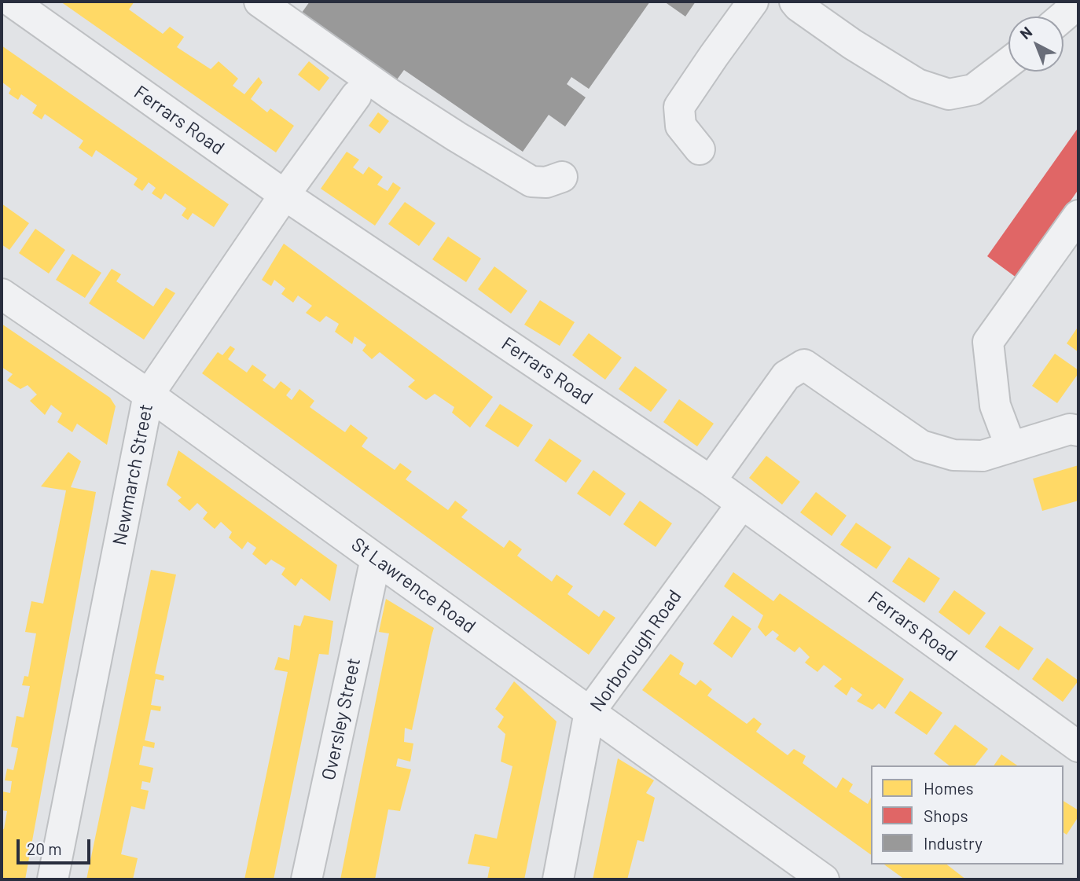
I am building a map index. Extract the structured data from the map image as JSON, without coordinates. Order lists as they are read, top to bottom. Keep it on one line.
{"streets":{"street":["Ferrars Road","Newmarch Street","St Lawrence Road","Norborough Road","Oversley Street"]},"crossings":[["Ferrars Road","Newmarch Street"],["Ferrars Road","Norborough Road"],["Newmarch Street","St Lawrence Road"],["St Lawrence Road","Norborough Road"],["St Lawrence Road","Oversley Street"]],"legend":["Homes","Shops","Industry"],"scale_bar":"20 m","north":"top left"}
